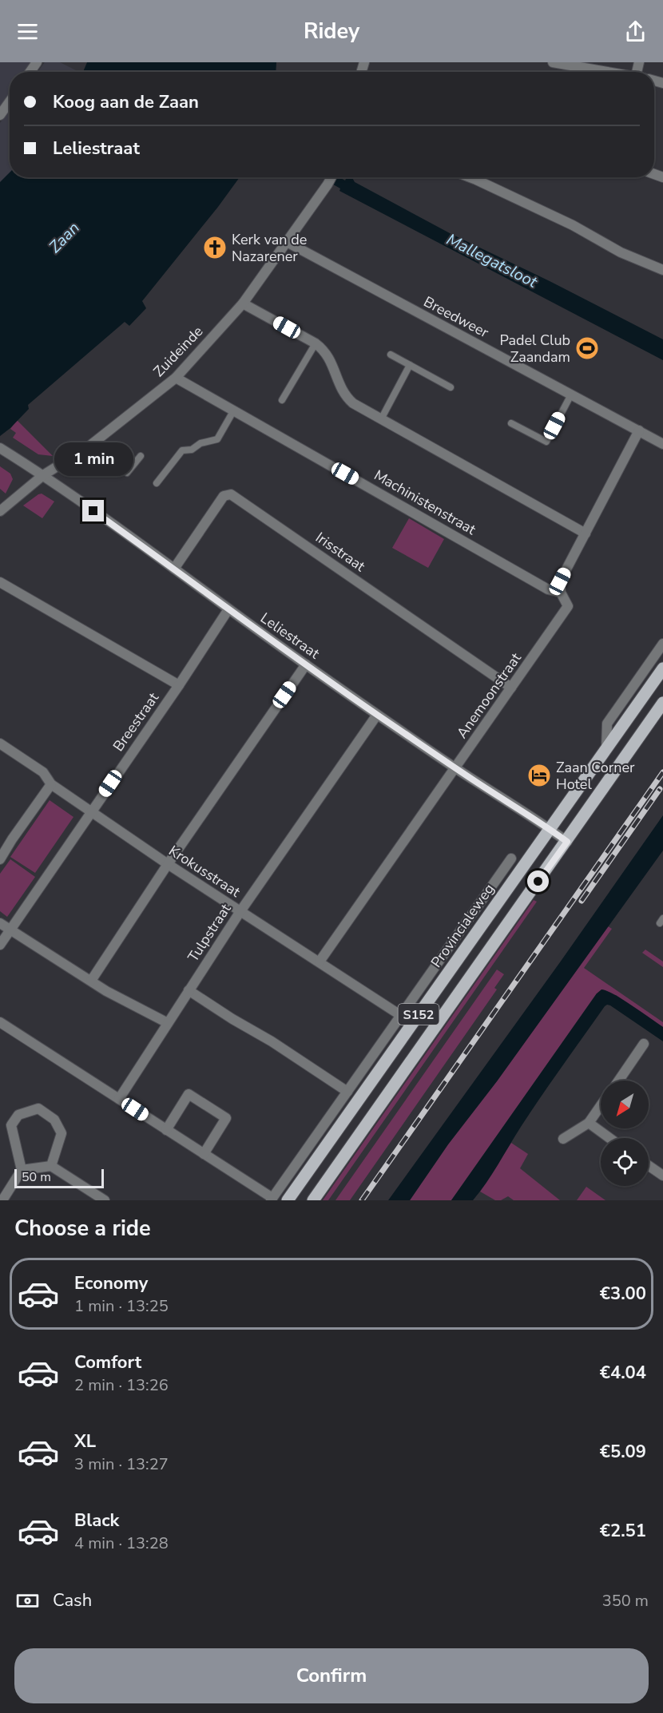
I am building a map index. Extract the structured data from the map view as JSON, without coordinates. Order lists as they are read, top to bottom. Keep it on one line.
{"streets":{"main road":["Provincialeweg","S152"],"street":["Breedweer","Zuideinde","Machinistenstraat","Irisstraat","Leliestraat","Anemoonstraat","Breestraat","Krokusstraat","Tulpstraat"]},"crossings":[["Breedweer","Zuideinde"],["Breedweer","Anemoonstraat"],["Zuideinde","Machinistenstraat"],["Zuideinde","Leliestraat"],["Machinistenstraat","Anemoonstraat"],["Irisstraat","Leliestraat"],["Irisstraat","Anemoonstraat"],["Leliestraat","Anemoonstraat"],["Leliestraat","Breestraat"],["Leliestraat","Provincialeweg"],["Leliestraat","Tulpstraat"],["Leliestraat","S152"],["Anemoonstraat","Krokusstraat"],["Breestraat","Krokusstraat"],["Krokusstraat","Tulpstraat"]],"water":["Zaan","Mallegatsloot"],"places":{"church":["Kerk van de Nazarener"],"sports":["Padel Club Zaandam"],"hotel":["Zaan Corner Hotel"]},"scale_bar":"50 m","north":"bottom left","page":{"header":"Ridey","banner":["Koog aan de Zaan","Leliestraat"],"bubble":"1 min","scale":"50 m","heading":"Choose a ride","list":[{"name":"Economy","note":"1 min · 13:25","value":"€3.00"},{"name":"Comfort","note":"2 min · 13:26","value":"€4.04"},{"name":"XL","note":"3 min · 13:27","value":"€5.09"},{"name":"Black","note":"4 min · 13:28","value":"€2.51"}],"pay":["Cash","350 m"],"buttons":"Confirm"}}
